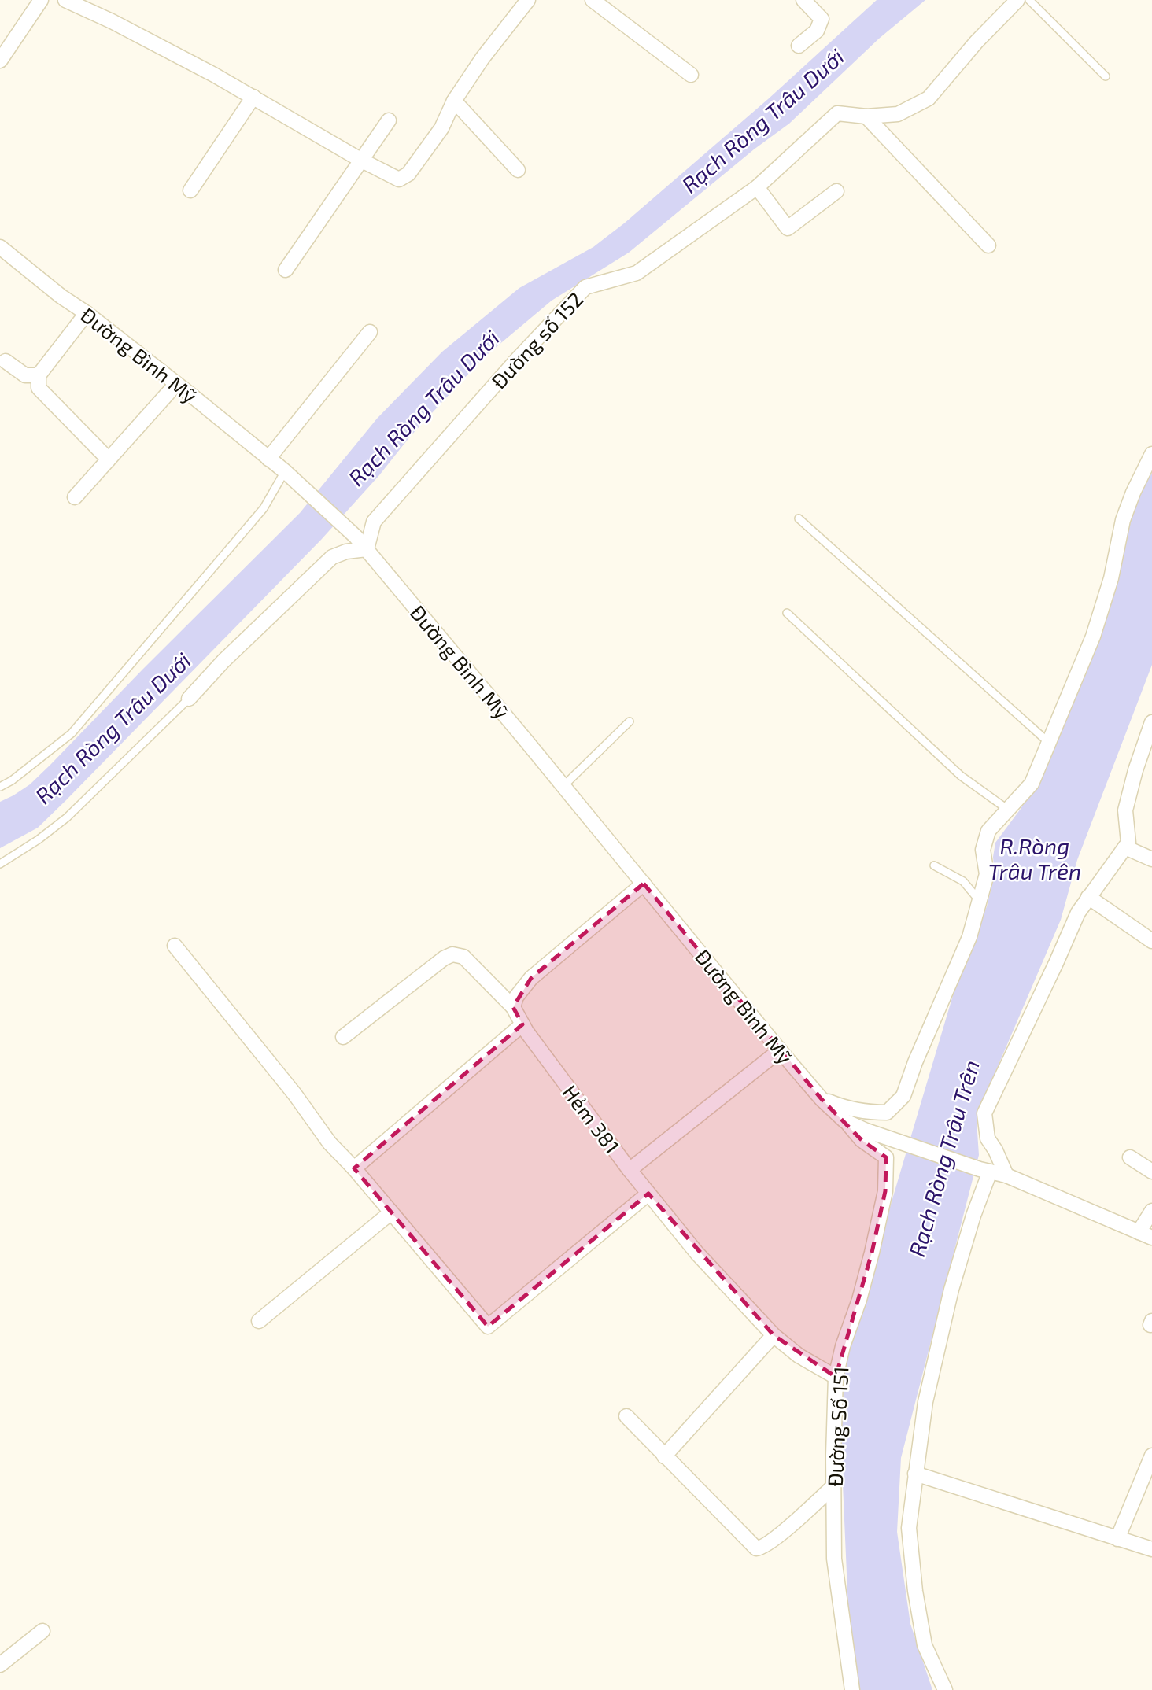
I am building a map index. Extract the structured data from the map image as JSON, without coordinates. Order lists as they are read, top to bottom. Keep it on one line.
{"streets":{"street":["Đường số 152","Đường Bình Mỹ","Hẻm 381","Đường Số 151"]},"crossings":[["Đường số 152","Đường Bình Mỹ"],["Đường Bình Mỹ","Đường Số 151"],["Hẻm 381","Đường Số 151"]],"water":["Rạch Ròng Trâu Dưới","R.Ròng Trâu Trên","Rạch Ròng Trâu Trên"]}
